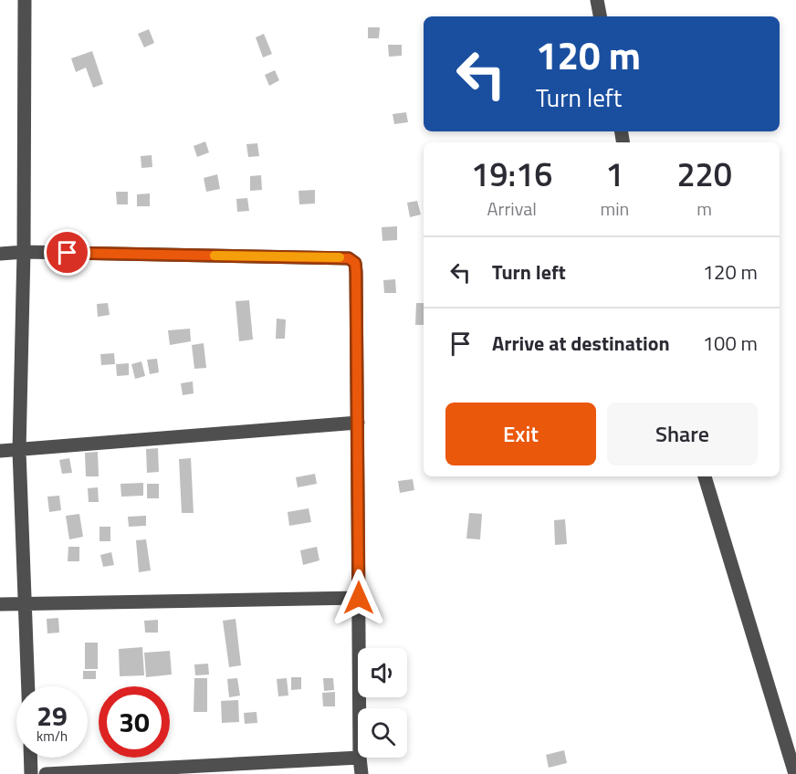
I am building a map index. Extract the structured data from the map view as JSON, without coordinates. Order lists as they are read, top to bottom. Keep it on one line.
{"page":{"turn":["120 m","Turn left"],"eta":["19:16","Arrival","1","min","220","m"],"list":[{"name":"Turn left","value":"120 m"},{"name":"Arrive at destination","value":"100 m"}],"buttons":["Exit","Share"],"speed":"29 km/h","limit":"30"}}
